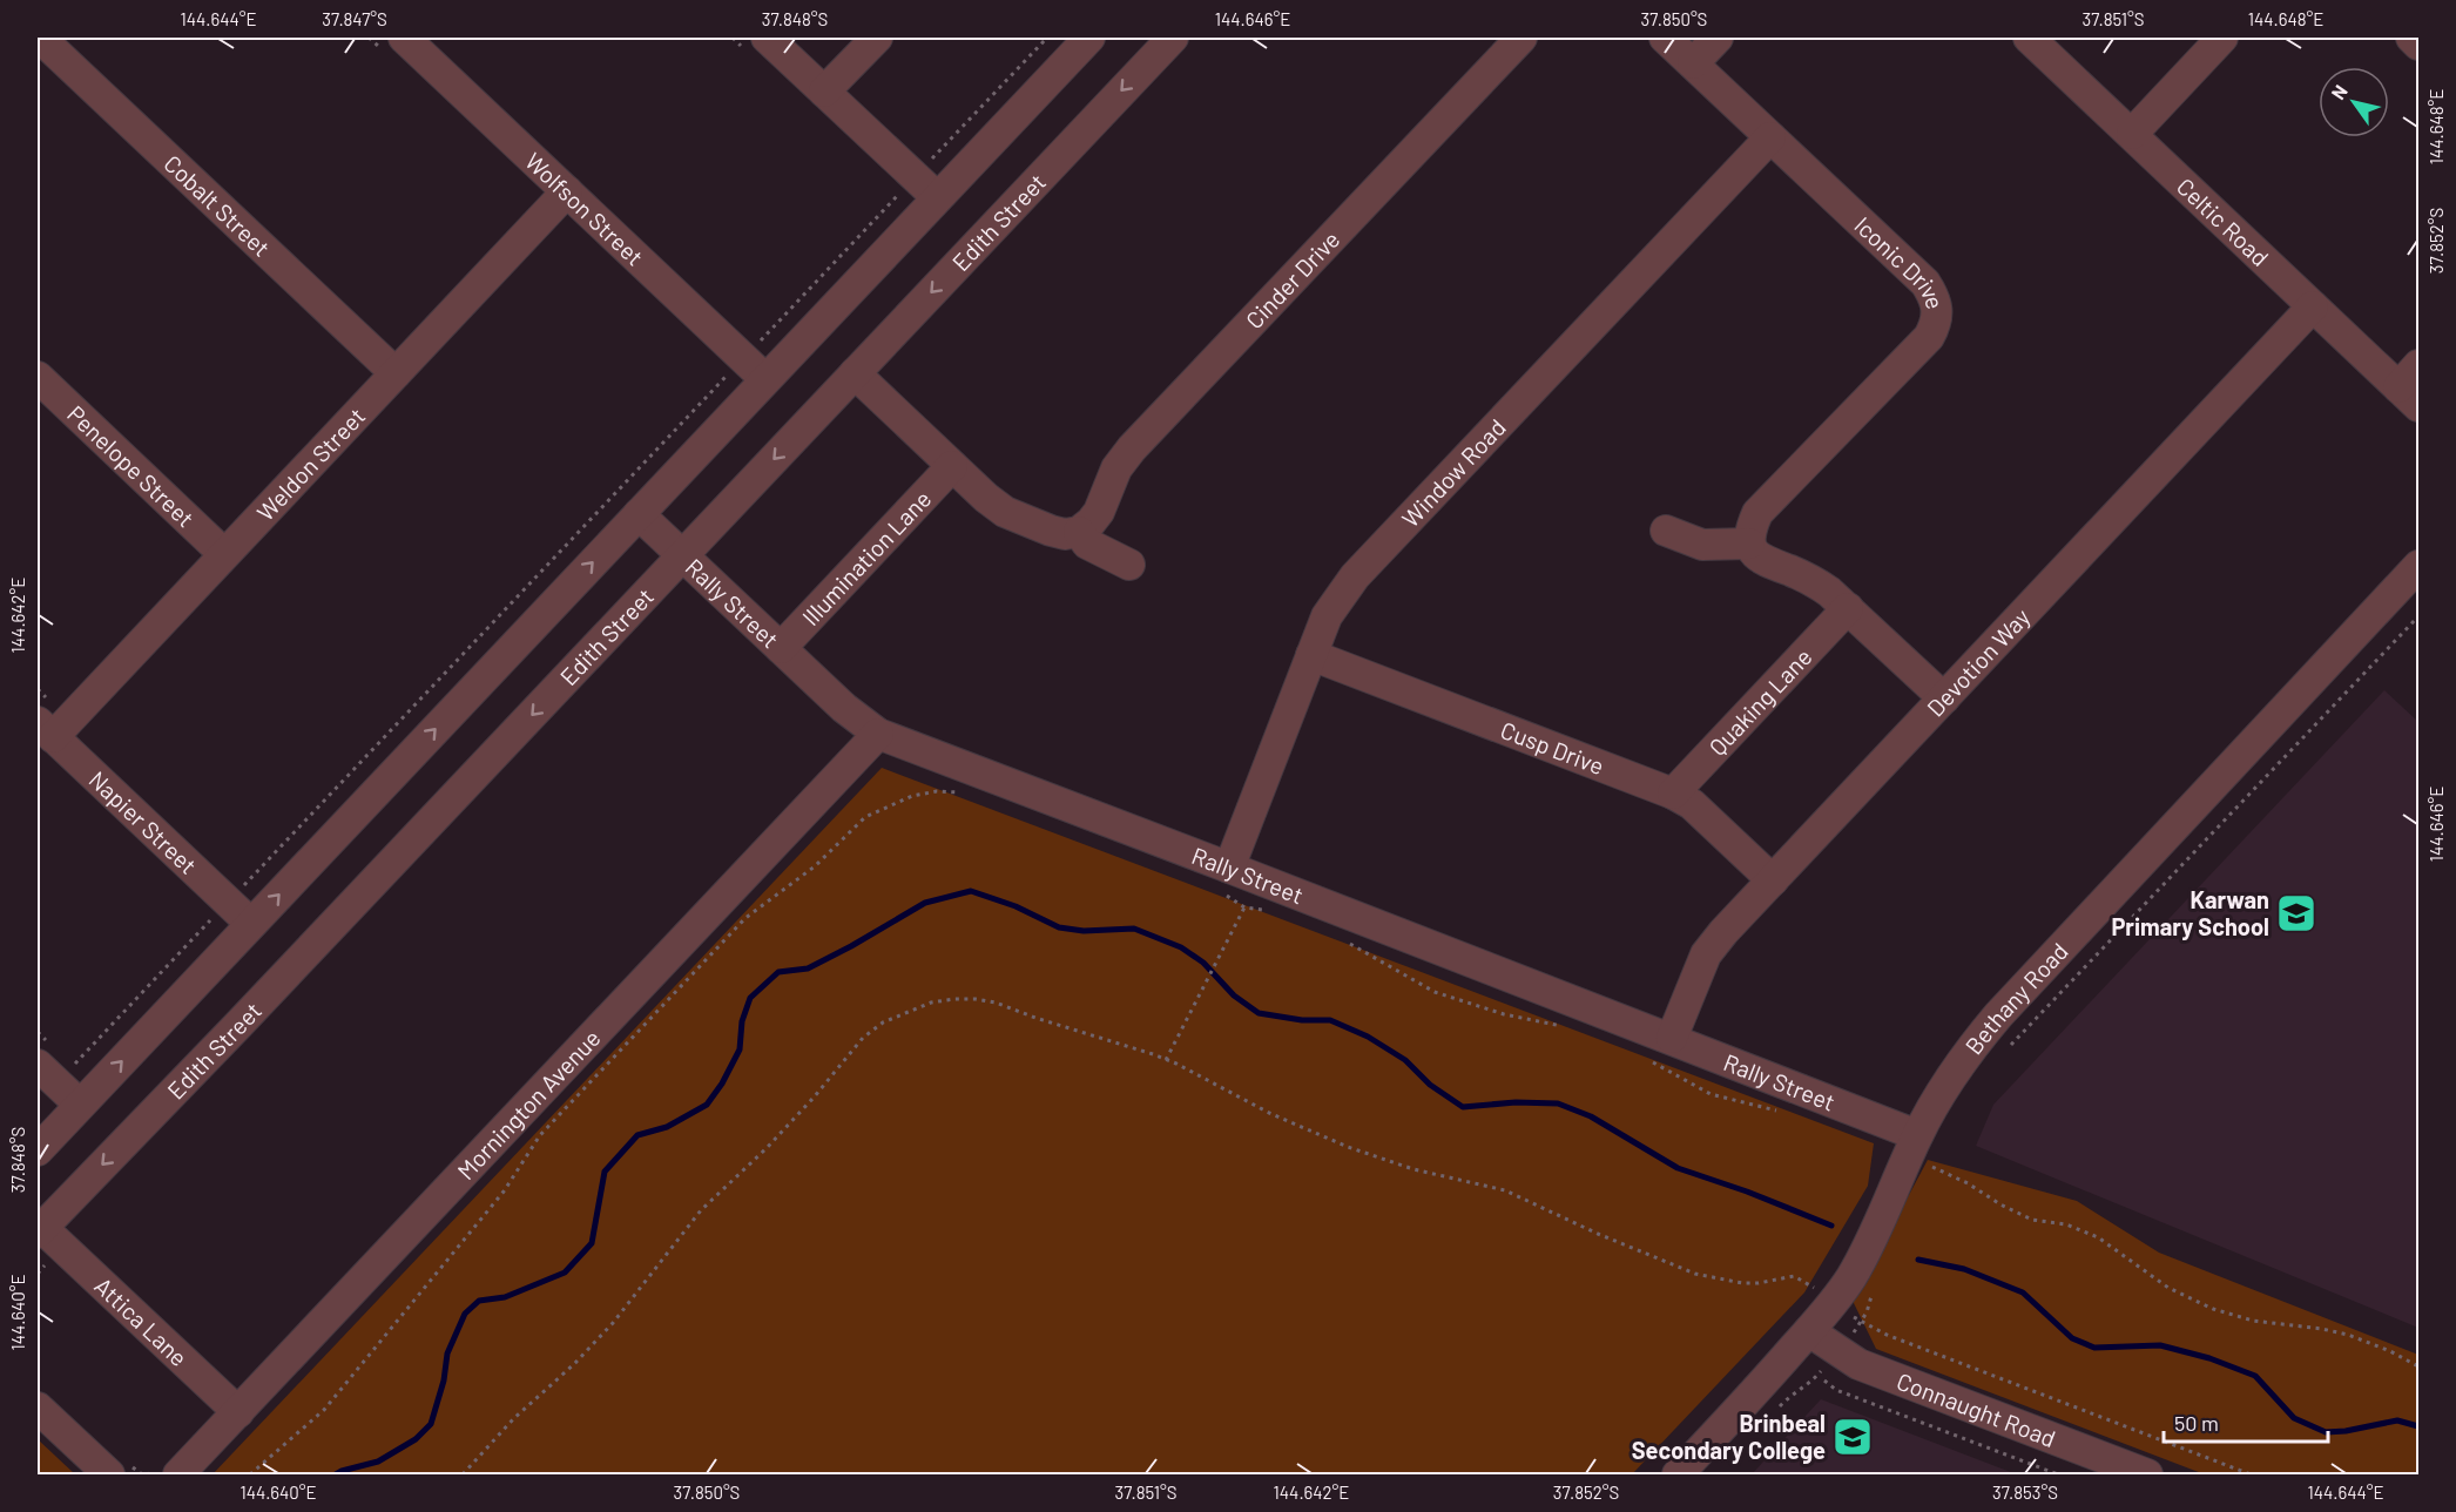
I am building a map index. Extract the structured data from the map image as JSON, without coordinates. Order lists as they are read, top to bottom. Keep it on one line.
{"streets":{"street":["Cobalt Street","Wolfson Street","Edith Street","Celtic Road","Iconic Drive","Cinder Drive","Weldon Street","Penelope Street","Window Road","Illumination Lane","Rally Street","Devotion Way","Quaking Lane","Cusp Drive","Napier Street","Bethany Road","Mornington Avenue","Attica Lane","Connaught Road"]},"crossings":[["Cobalt Street","Weldon Street"],["Wolfson Street","Weldon Street"],["Edith Street","Rally Street"],["Edith Street","Attica Lane"],["Celtic Road","Devotion Way"],["Iconic Drive","Window Road"],["Weldon Street","Penelope Street"],["Weldon Street","Napier Street"],["Window Road","Rally Street"],["Window Road","Cusp Drive"],["Illumination Lane","Rally Street"],["Rally Street","Devotion Way"],["Rally Street","Bethany Road"],["Rally Street","Mornington Avenue"],["Devotion Way","Cusp Drive"],["Quaking Lane","Cusp Drive"],["Bethany Road","Connaught Road"],["Mornington Avenue","Attica Lane"]],"places":{"school or university":["Karwan Primary School","Brinbeal Secondary College"]},"scale_bar":"50 m","north":"top left","coordinates":["144.644°E","37.847°S","37.848°S","144.646°E","37.850°S","37.851°S","144.648°E","37.852°S","144.642°E","144.640°E","37.853°S"]}
